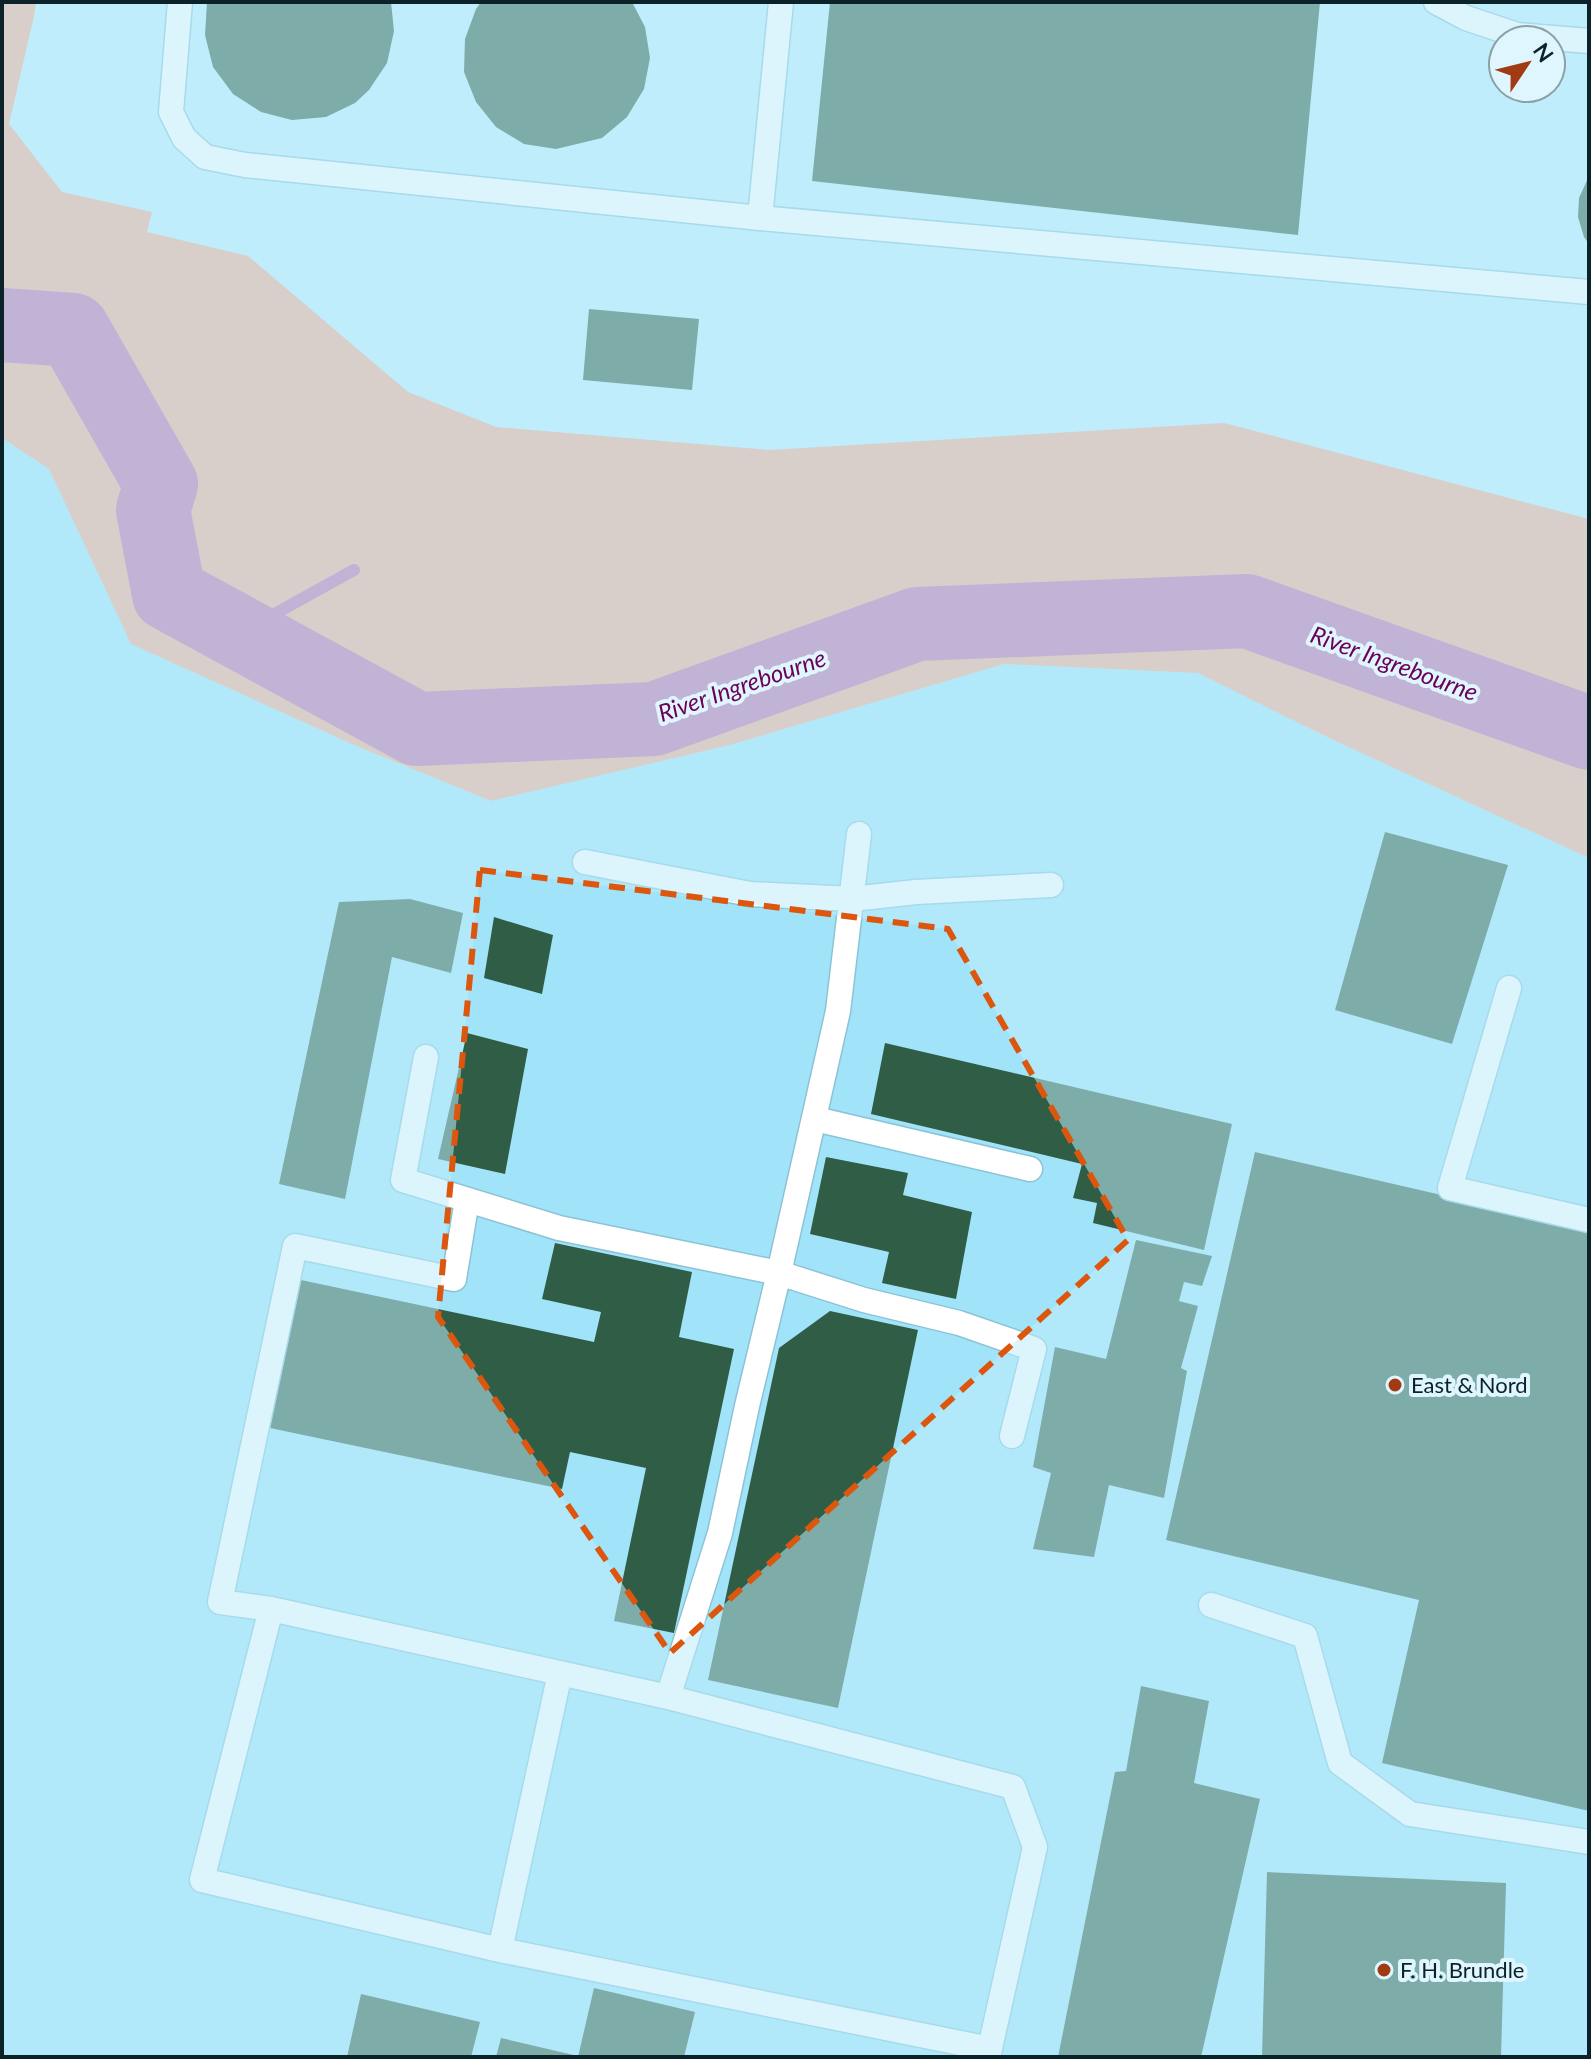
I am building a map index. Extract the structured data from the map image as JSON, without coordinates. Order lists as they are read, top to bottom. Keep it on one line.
{"water":["River Ingrebourne"],"places":["East & Nord","F. H. Brundle"],"north":"top right"}
